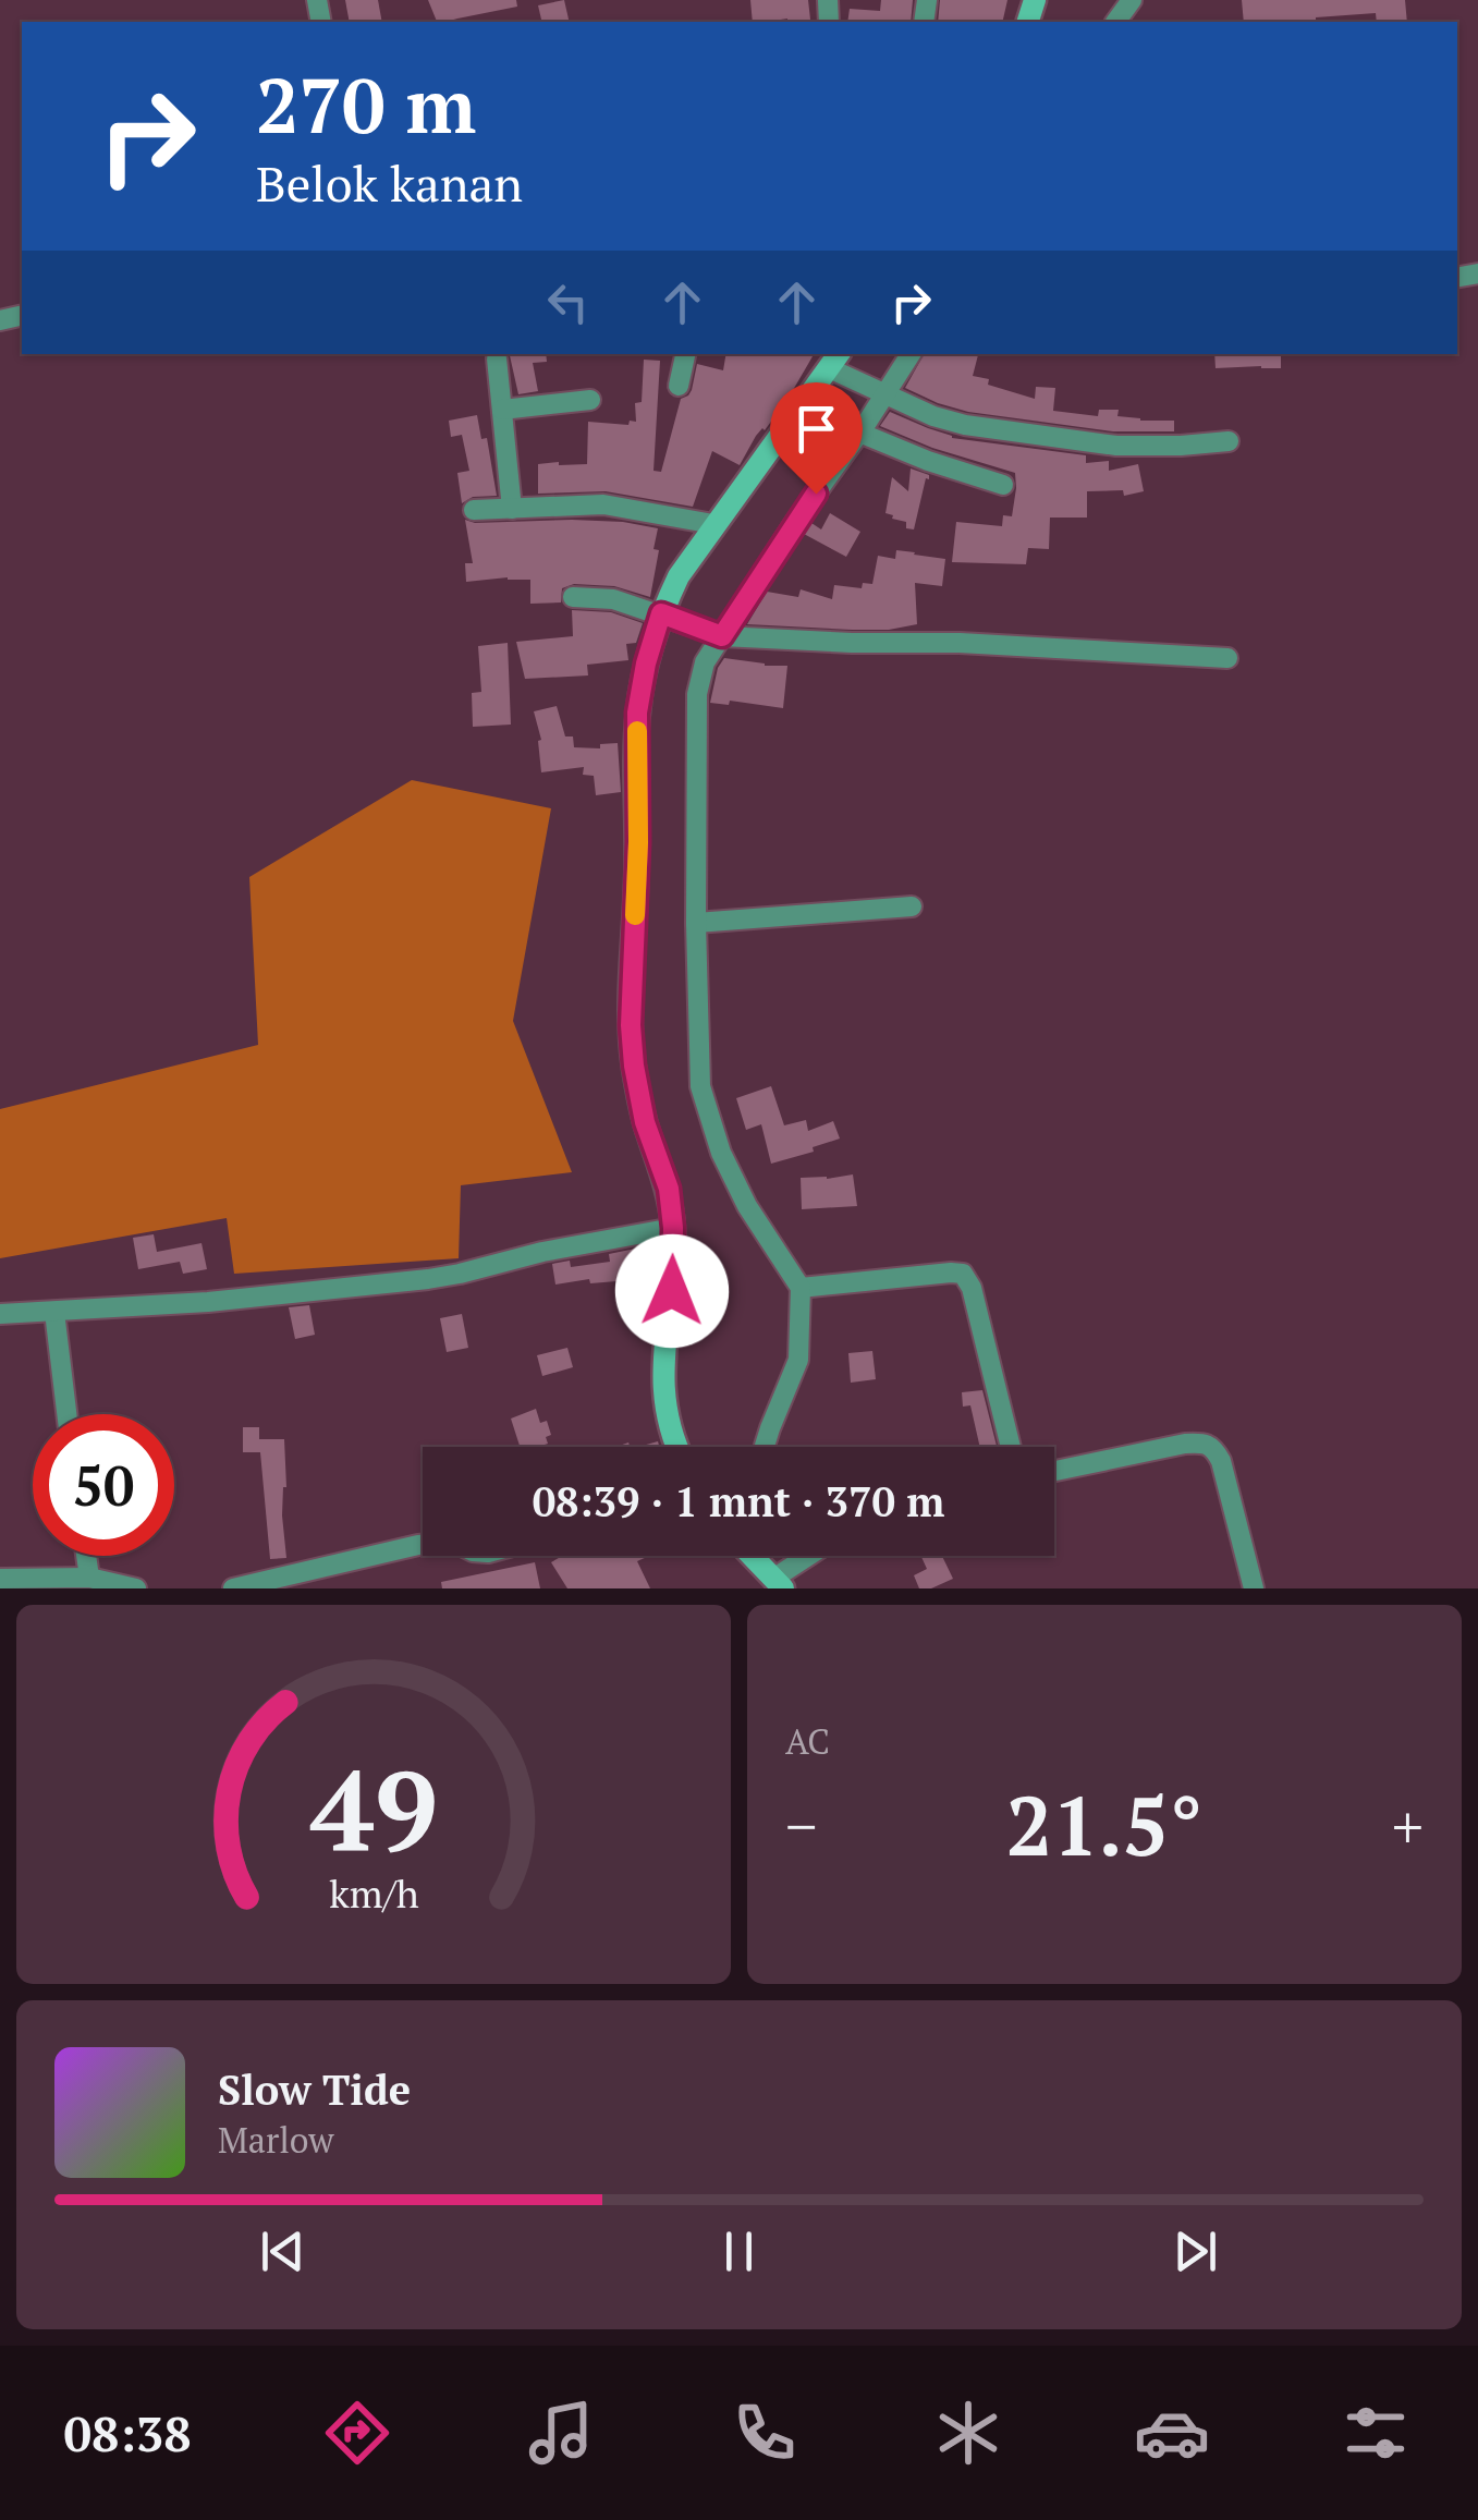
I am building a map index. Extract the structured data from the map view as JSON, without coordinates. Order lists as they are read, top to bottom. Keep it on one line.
{"page":{"turn":["270 m","Belok kanan"],"limit":"50","trip":"08:39 · 1 mnt · 370 m","tile":"AC","heat":["−","21.5°","+"],"song":["Slow Tide","Marlow"],"tabs":"08:38","gauge":["49","km/h"]}}
